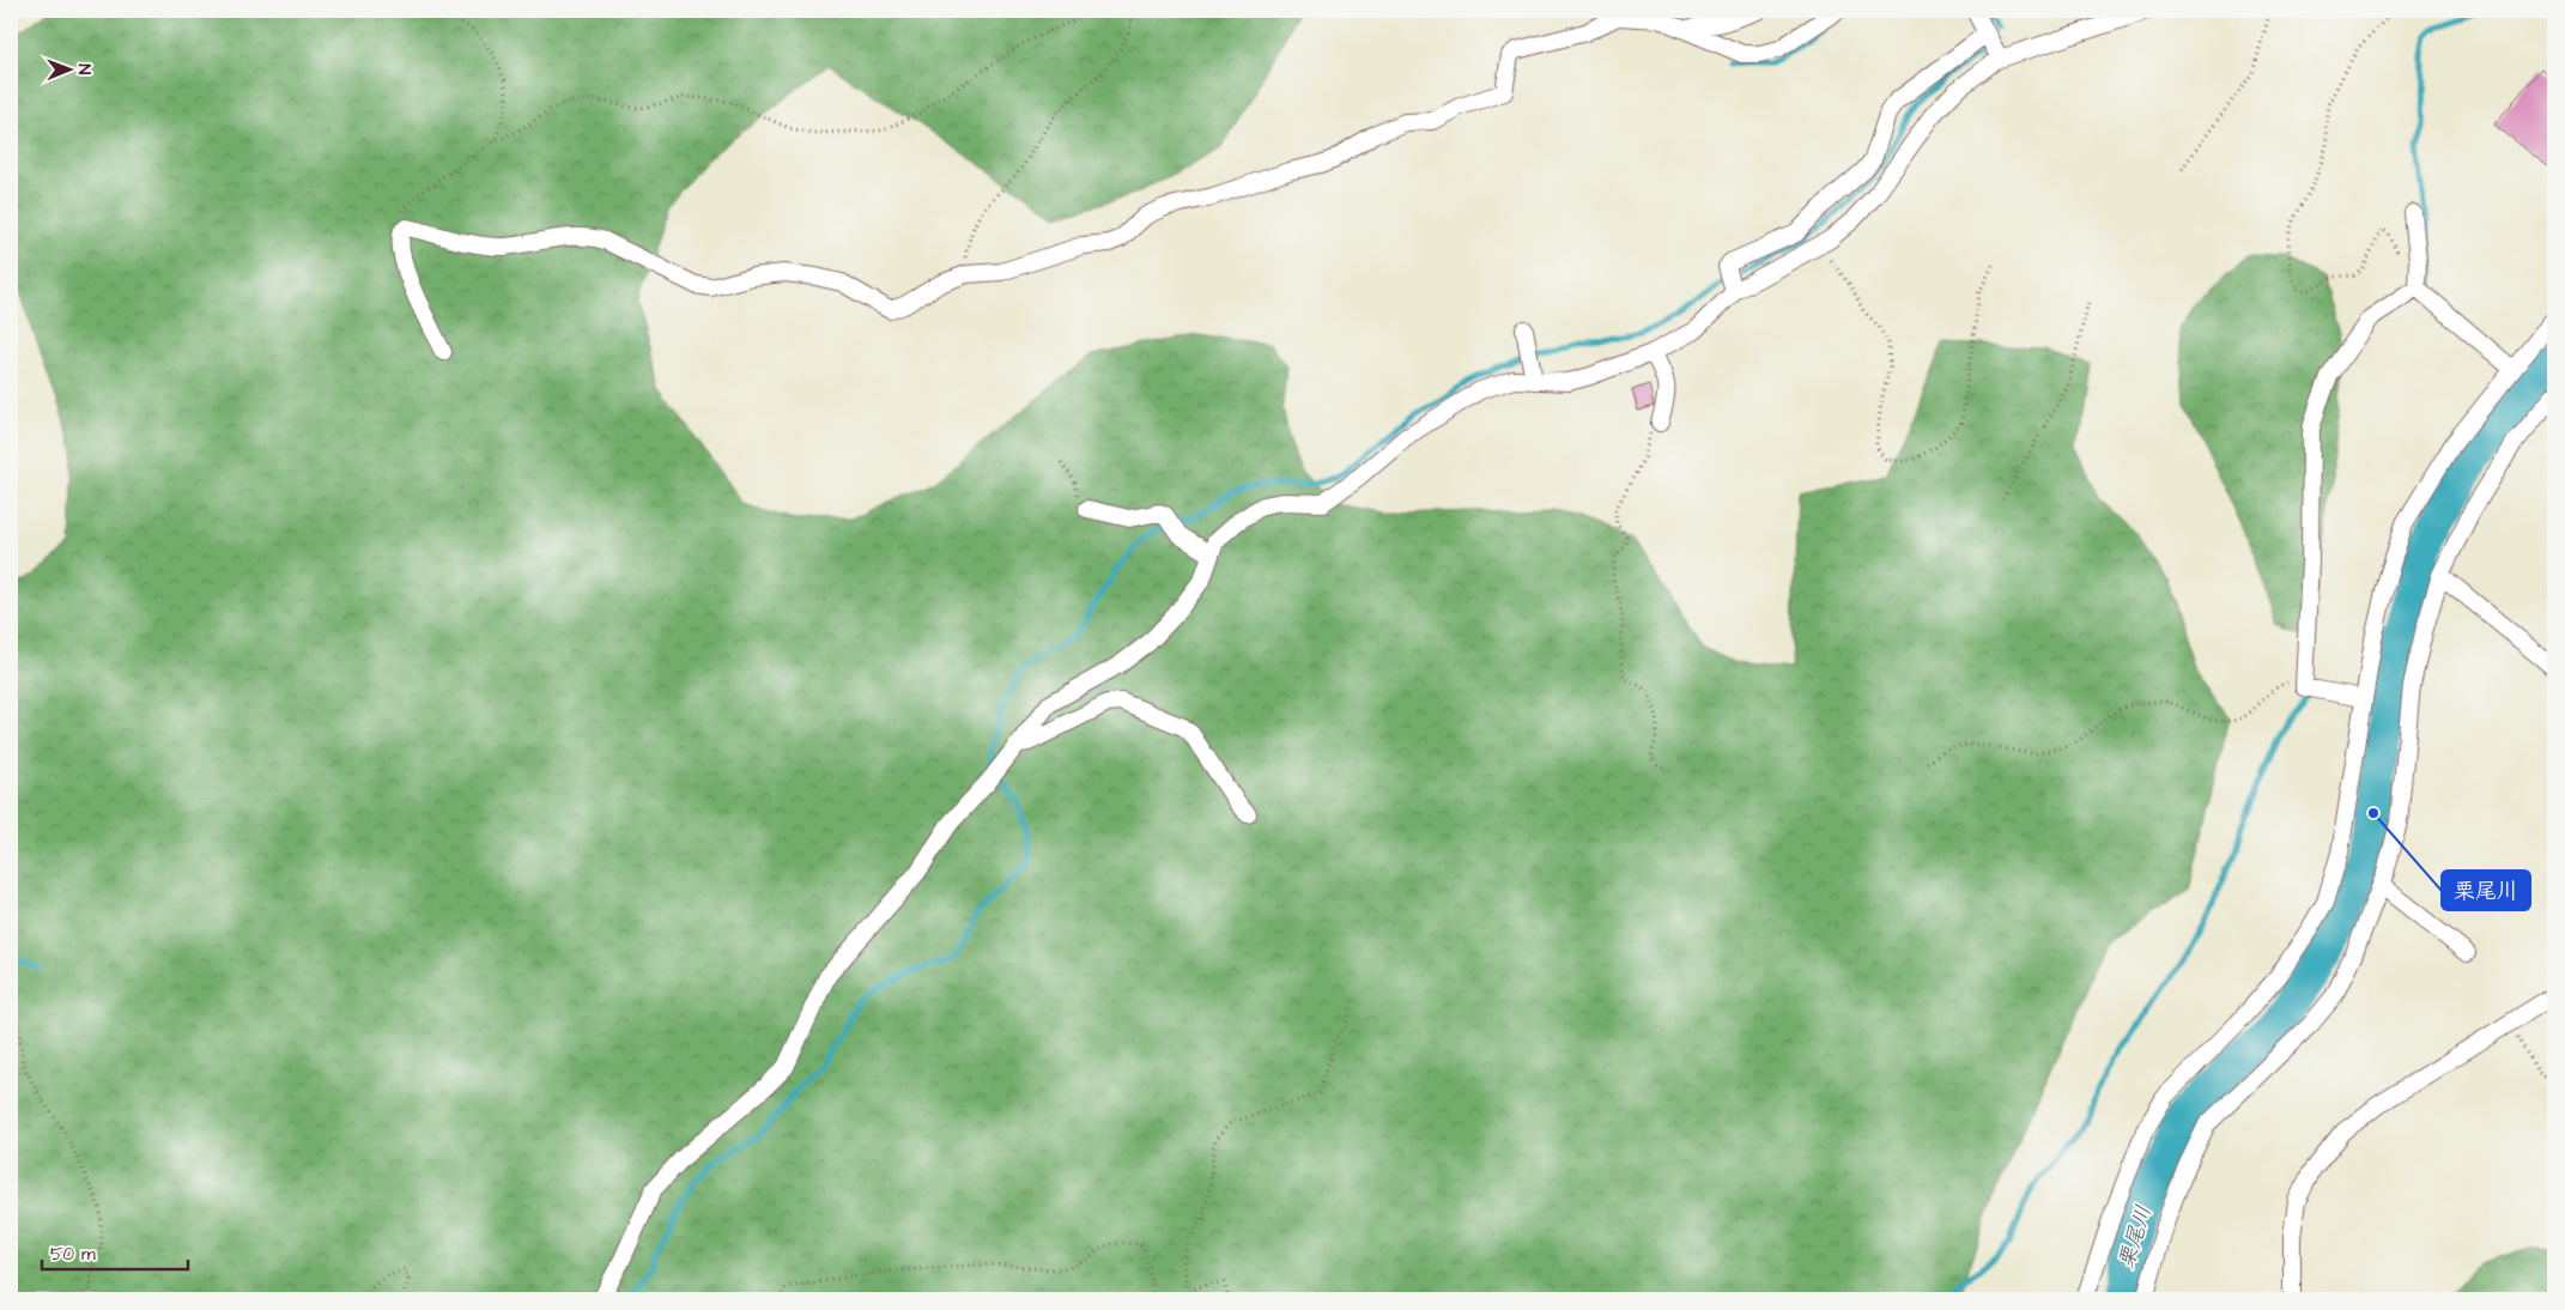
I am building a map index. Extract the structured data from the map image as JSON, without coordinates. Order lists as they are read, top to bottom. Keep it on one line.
{"water":["栗尾川"],"places":["栗尾川"],"scale_bar":"50 m","north":"right"}
